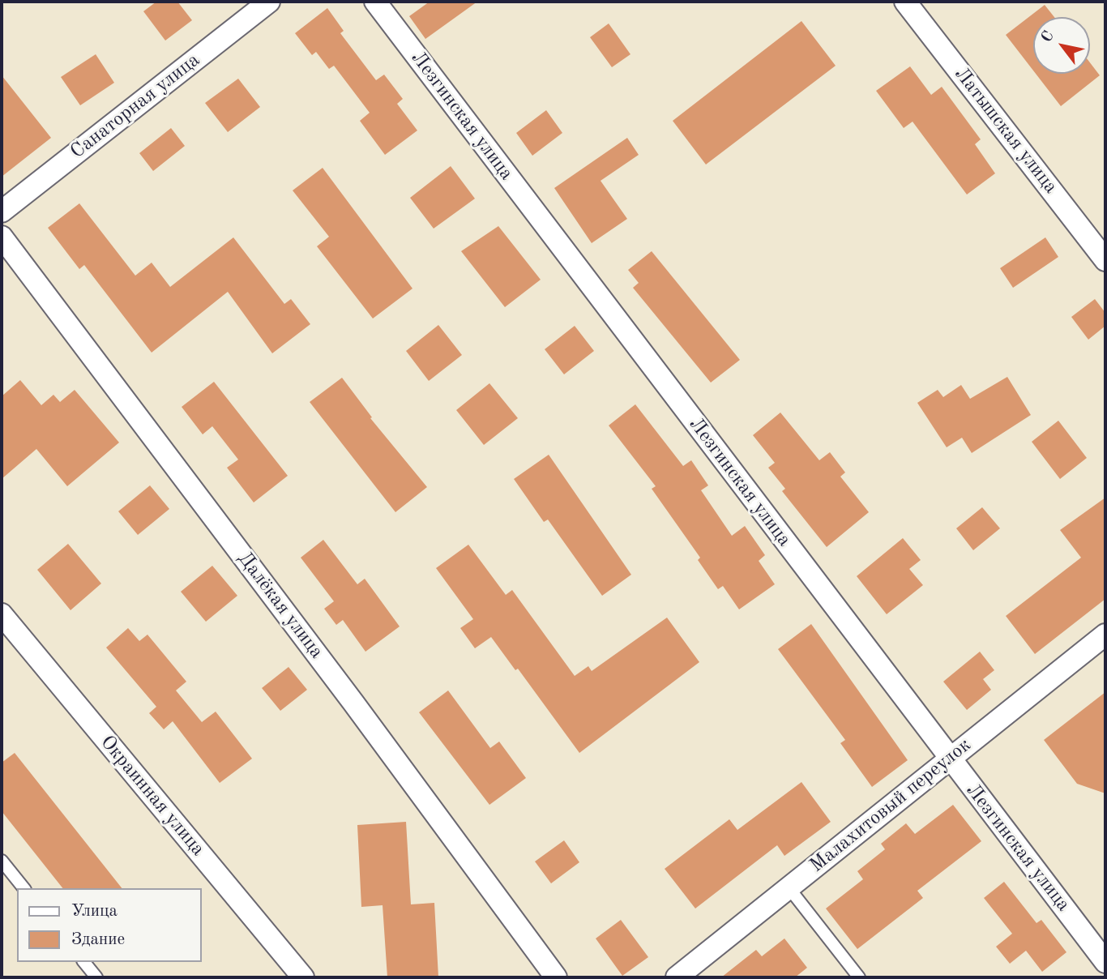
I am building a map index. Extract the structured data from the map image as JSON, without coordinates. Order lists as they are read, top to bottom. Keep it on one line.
{"streets":{"street":["Санаторная улица","Лезгинская улица","Латышская улица","Далёкая улица","Окраинная улица","Малахитовый переулок"]},"crossings":[["Лезгинская улица","Малахитовый переулок"]],"legend":["Улица","Здание"],"north":"top left"}
